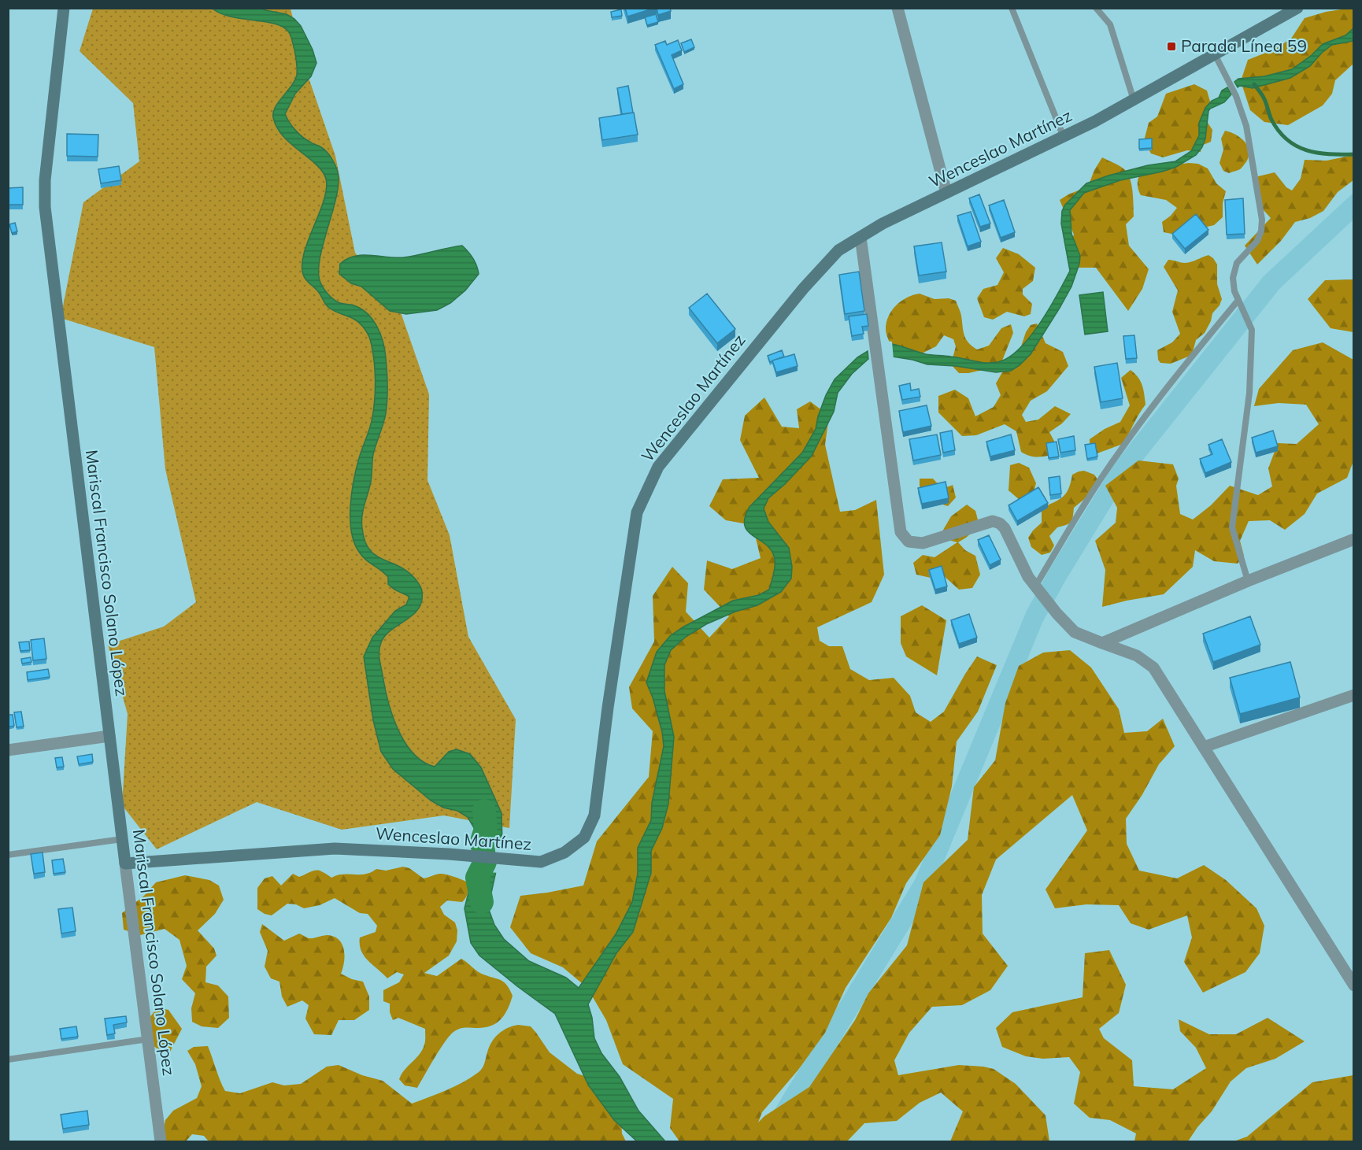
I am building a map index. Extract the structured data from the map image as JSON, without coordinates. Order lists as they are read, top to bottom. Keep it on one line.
{"streets":{"main road":["Wenceslao Martínez","Mariscal Francisco Solano López"]},"crossings":[["Wenceslao Martínez","Mariscal Francisco Solano López"]],"places":{"transit":["Parada Línea 59"]}}
